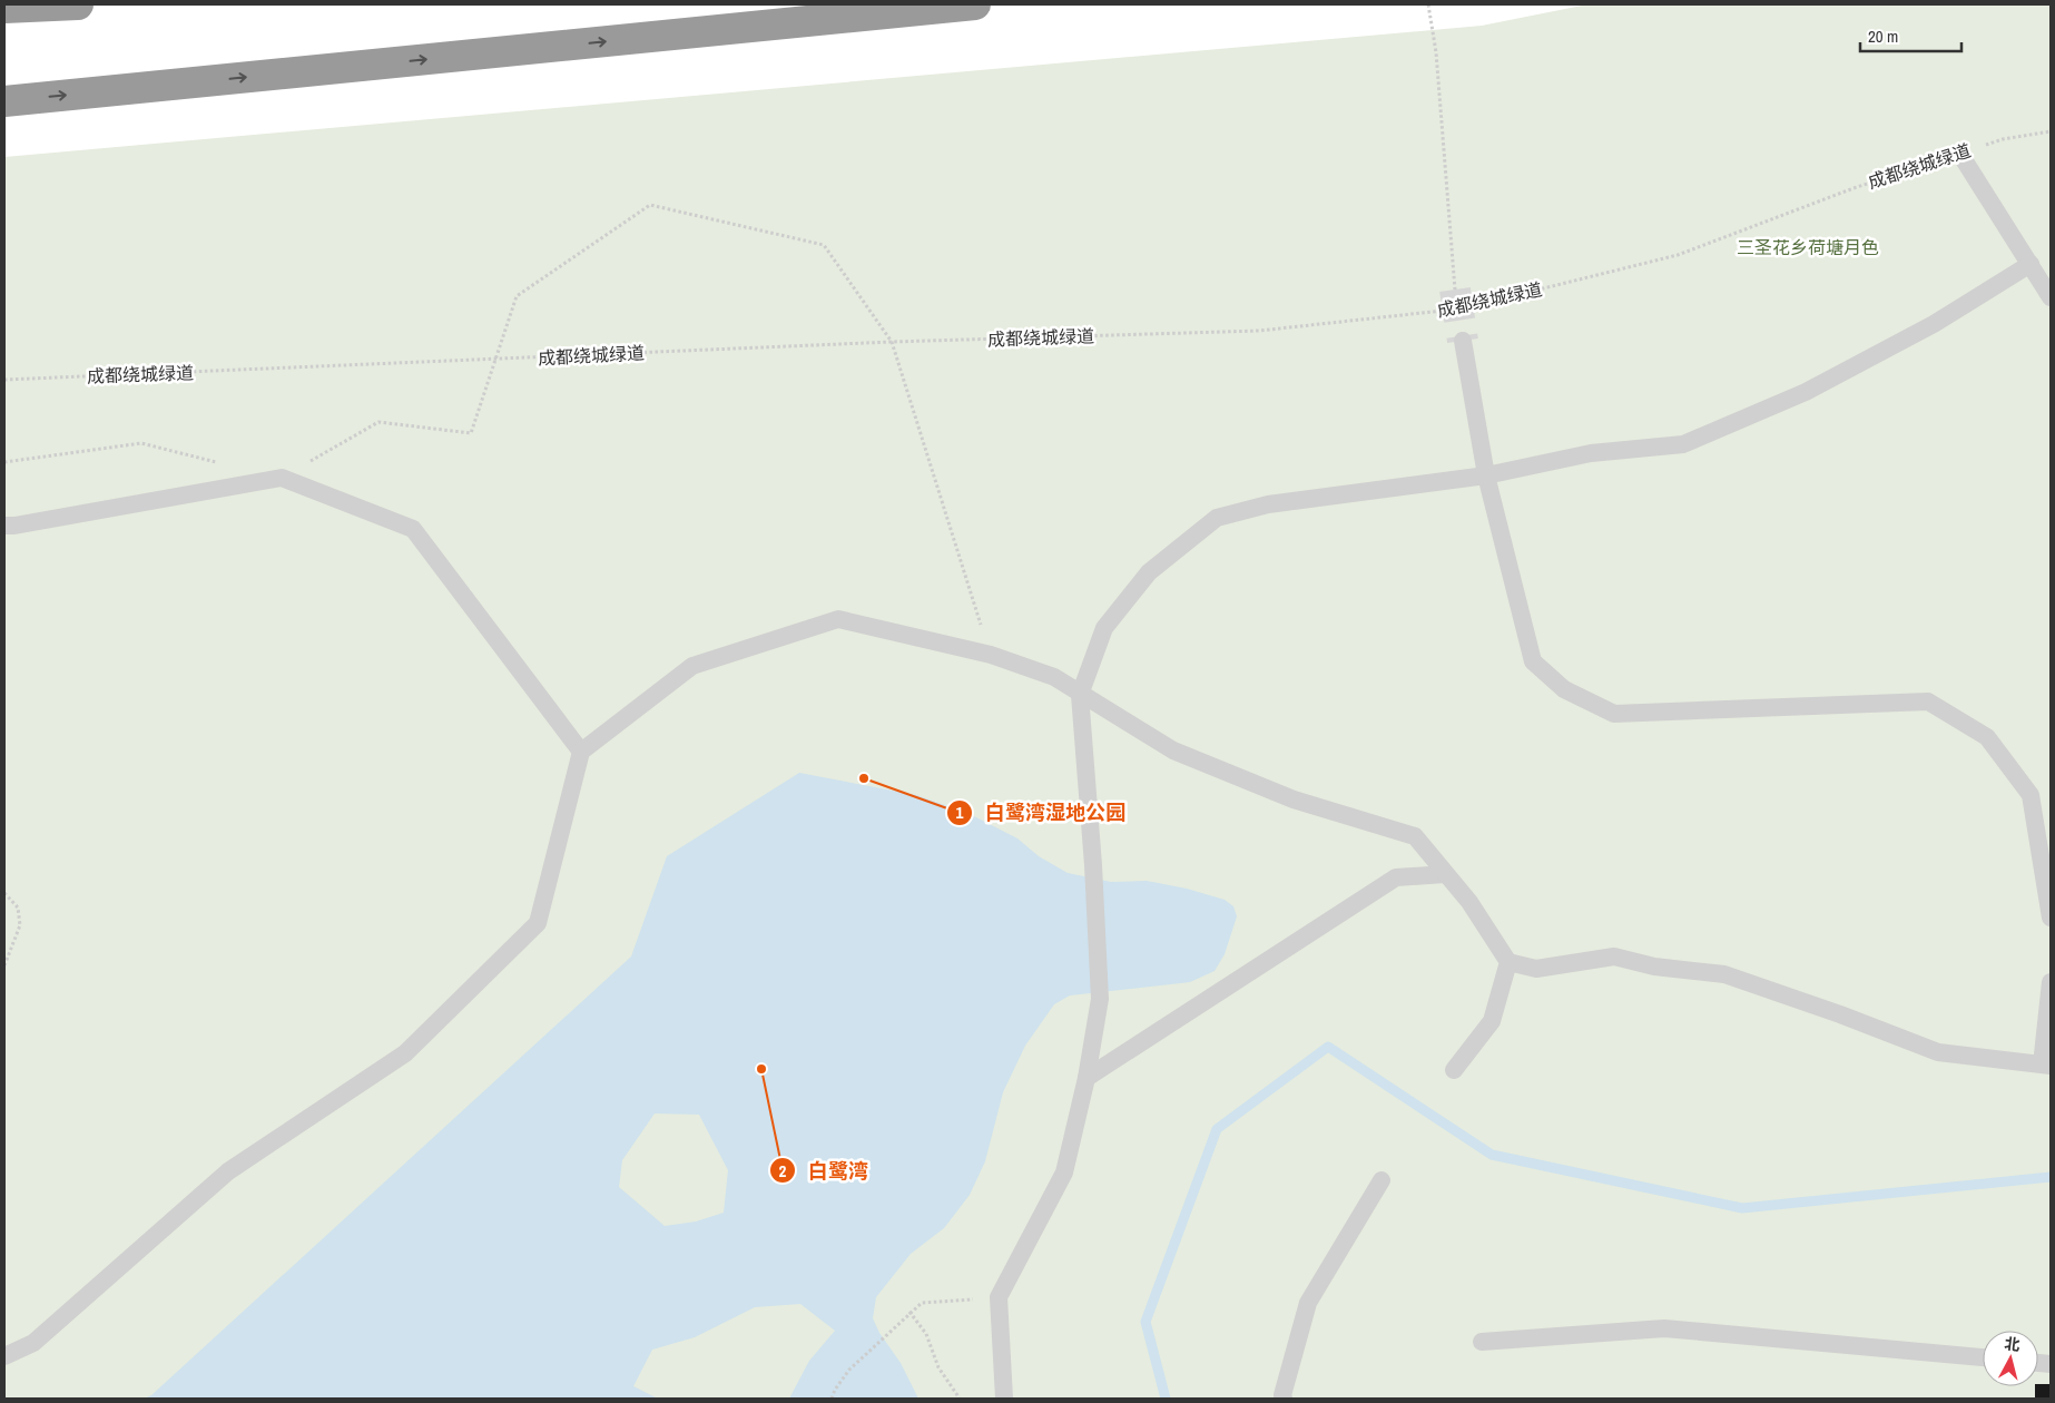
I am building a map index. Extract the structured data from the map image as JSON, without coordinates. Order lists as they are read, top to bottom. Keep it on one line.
{"streets":{"path":["成都绕城绿道"]},"parks":["三圣花乡荷塘月色"],"places":["白鹭湾湿地公园","白鹭湾"],"scale_bar":"20 m","north":"top"}
